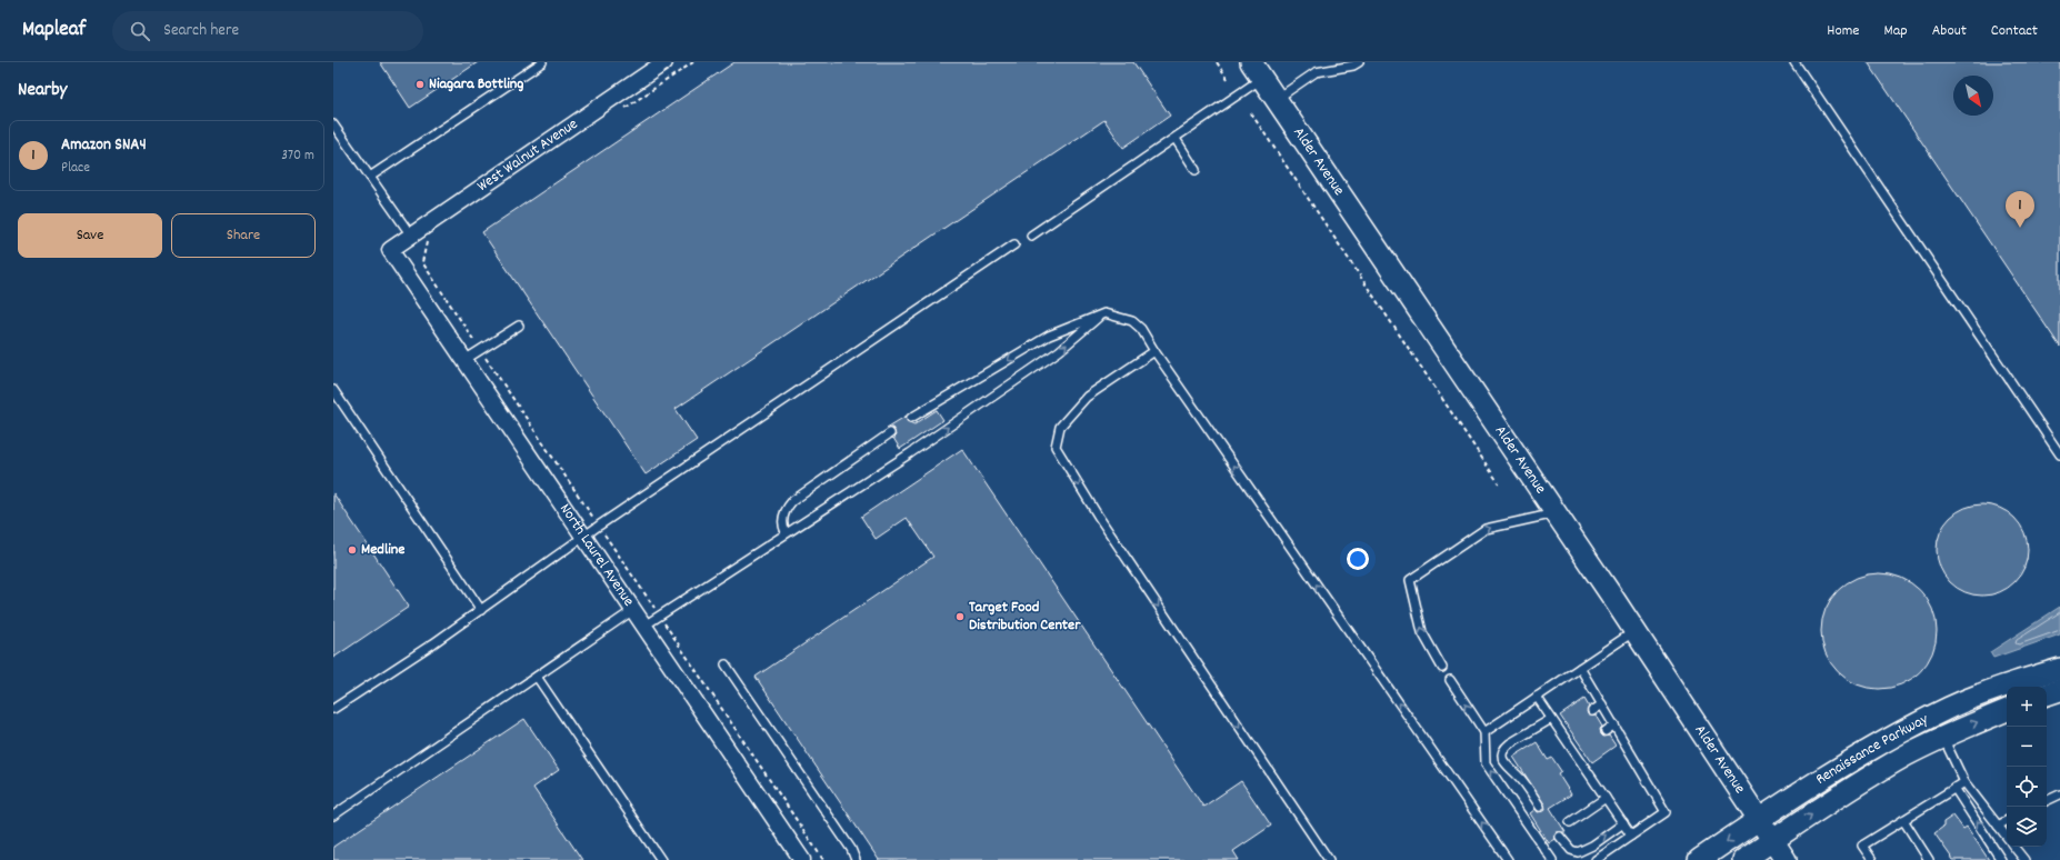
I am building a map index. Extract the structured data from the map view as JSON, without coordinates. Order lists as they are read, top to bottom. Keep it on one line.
{"streets":{"main road":["Alder Avenue","Renaissance Parkway"],"street":["West Walnut Avenue","North Laurel Avenue"]},"crossings":[["West Walnut Avenue","North Laurel Avenue"],["Alder Avenue","Renaissance Parkway"]],"places":["Niagara Bottling","Medline","Target Food Distribution Center"],"north":"bottom right","page":{"header":"Mapleaf","search":"Search here","nav":["Home","Map","About","Contact"],"heading":"Nearby","list":[{"mark":"1","name":"Amazon SNA4","note":"Place","value":"370 m"}],"pins":"1","buttons":["Save","Share"],"map_buttons":["+","−"]}}
